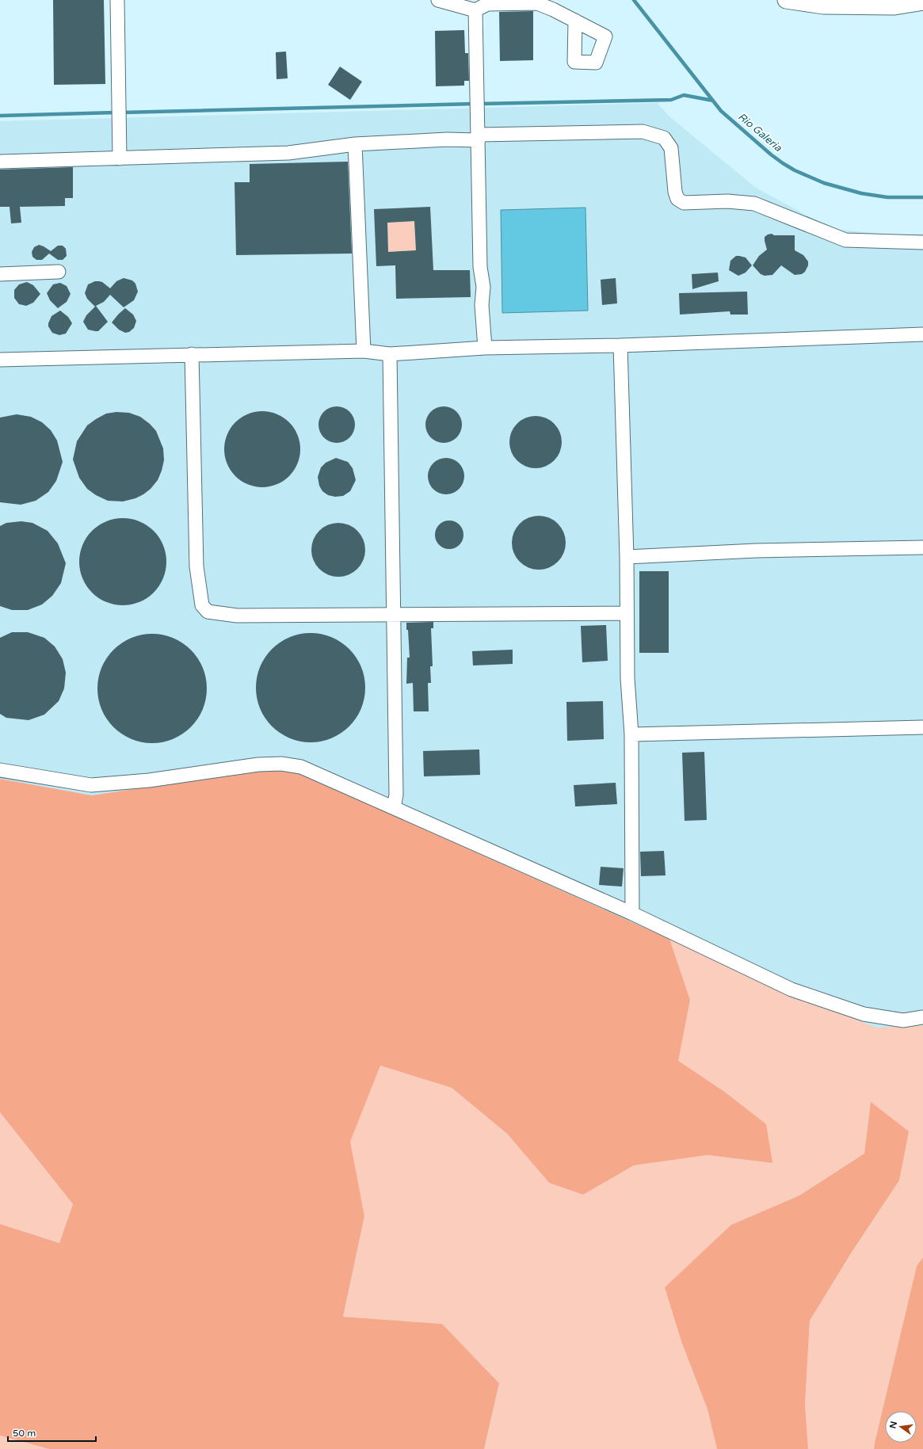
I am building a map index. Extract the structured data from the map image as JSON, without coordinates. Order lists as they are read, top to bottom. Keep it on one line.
{"water":["Rio Galeria"],"scale_bar":"50 m","north":"left"}
